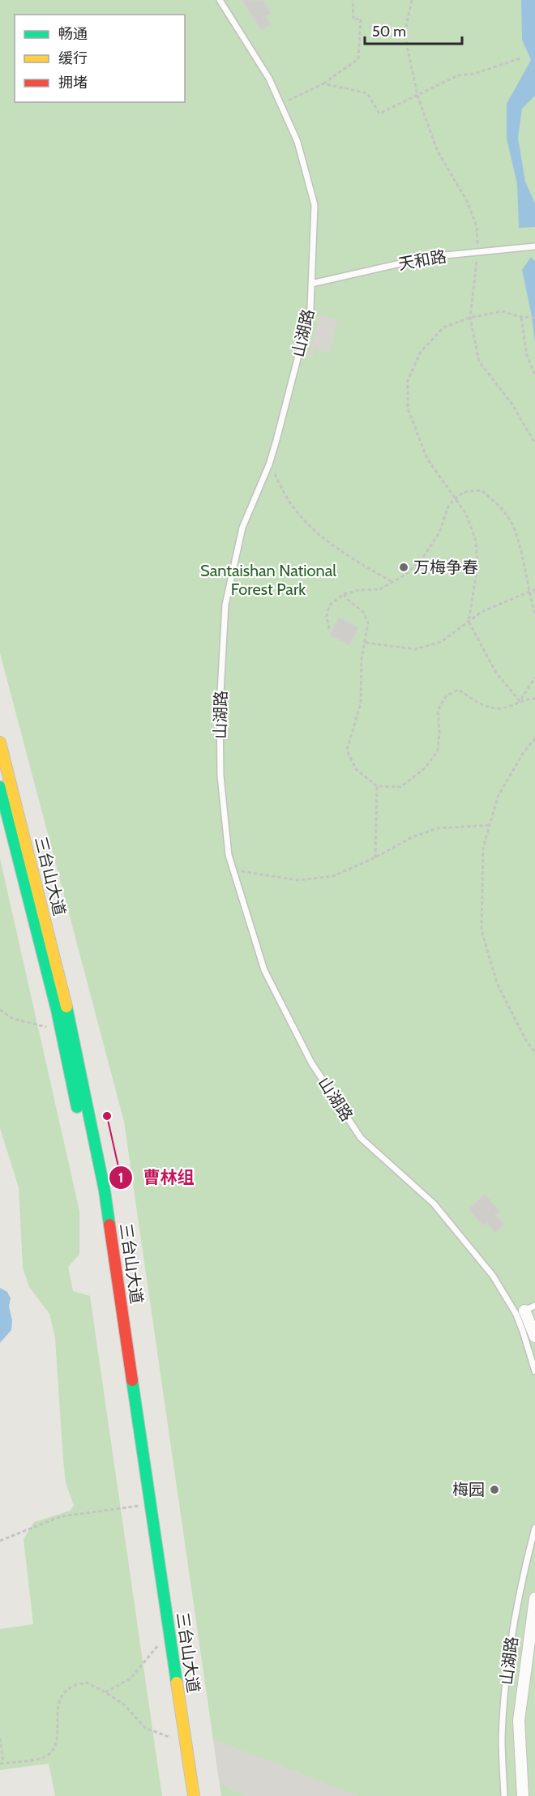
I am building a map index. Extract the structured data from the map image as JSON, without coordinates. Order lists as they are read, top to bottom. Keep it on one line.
{"streets":{"main road":["三台山大道"],"lane":["天和路","山湖路"]},"crossings":[["天和路","山湖路"]],"parks":["Santaishan National Forest Park"],"places":["万梅争春","曹林组","梅园"],"legend":["畅通","缓行","拥堵"],"scale_bar":"50 m"}
